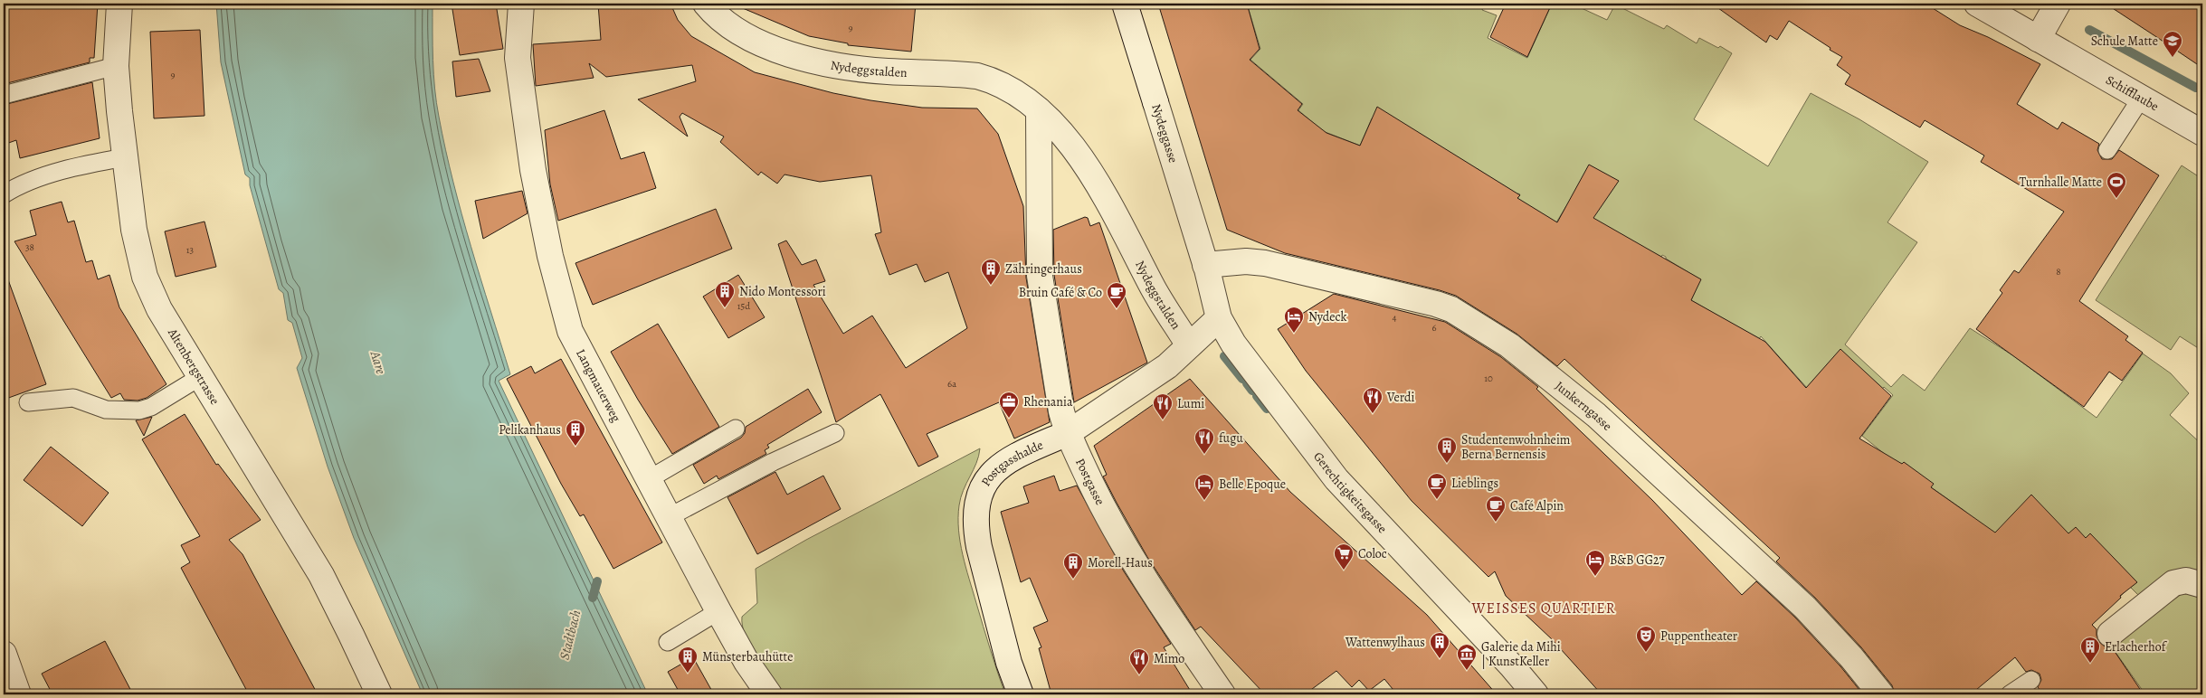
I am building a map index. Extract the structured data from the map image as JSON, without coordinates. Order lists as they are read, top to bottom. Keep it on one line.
{"streets":{"street":["Nydeggstalden","Schifflaube","Nydeggasse","Altenbergstrasse","Langmauerweg","Junkerngasse","Postgasshalde","Postgasse","Gerechtigkeitsgasse"]},"crossings":[["Nydeggstalden","Postgasshalde"],["Nydeggstalden","Postgasse"],["Nydeggasse","Junkerngasse"],["Nydeggasse","Gerechtigkeitsgasse"],["Junkerngasse","Gerechtigkeitsgasse"],["Postgasshalde","Postgasse"],["Postgasshalde","Gerechtigkeitsgasse"]],"districts":["WEISSES QUARTIER"],"water":["Aare","Stadtbach"],"places":{"school or university":["Schule Matte"],"sports":["Turnhalle Matte"],"building":["Zähringerhaus","Nido Montessori","Pelikanhaus","Studentenwohnheim Berna Bernensis","Morell-Haus","Wattenwylhaus","Erlacherhof","Münsterbauhütte"],"cafe":["Bruin Café & Co","Lieblings","Café Alpin"],"hotel":["Nydeck","Belle Epoque","B&B GG27"],"restaurant":["Verdi","Lumi","fugu","Mimo"],"office":["Rhenania"],"supermarket":["Coloc"],"theatre":["Puppentheater"],"museum":["Galerie da Mihi | KunstKeller"]},"house_numbers":["9","9","38","13","8","15d","4","6","10","6a"]}
